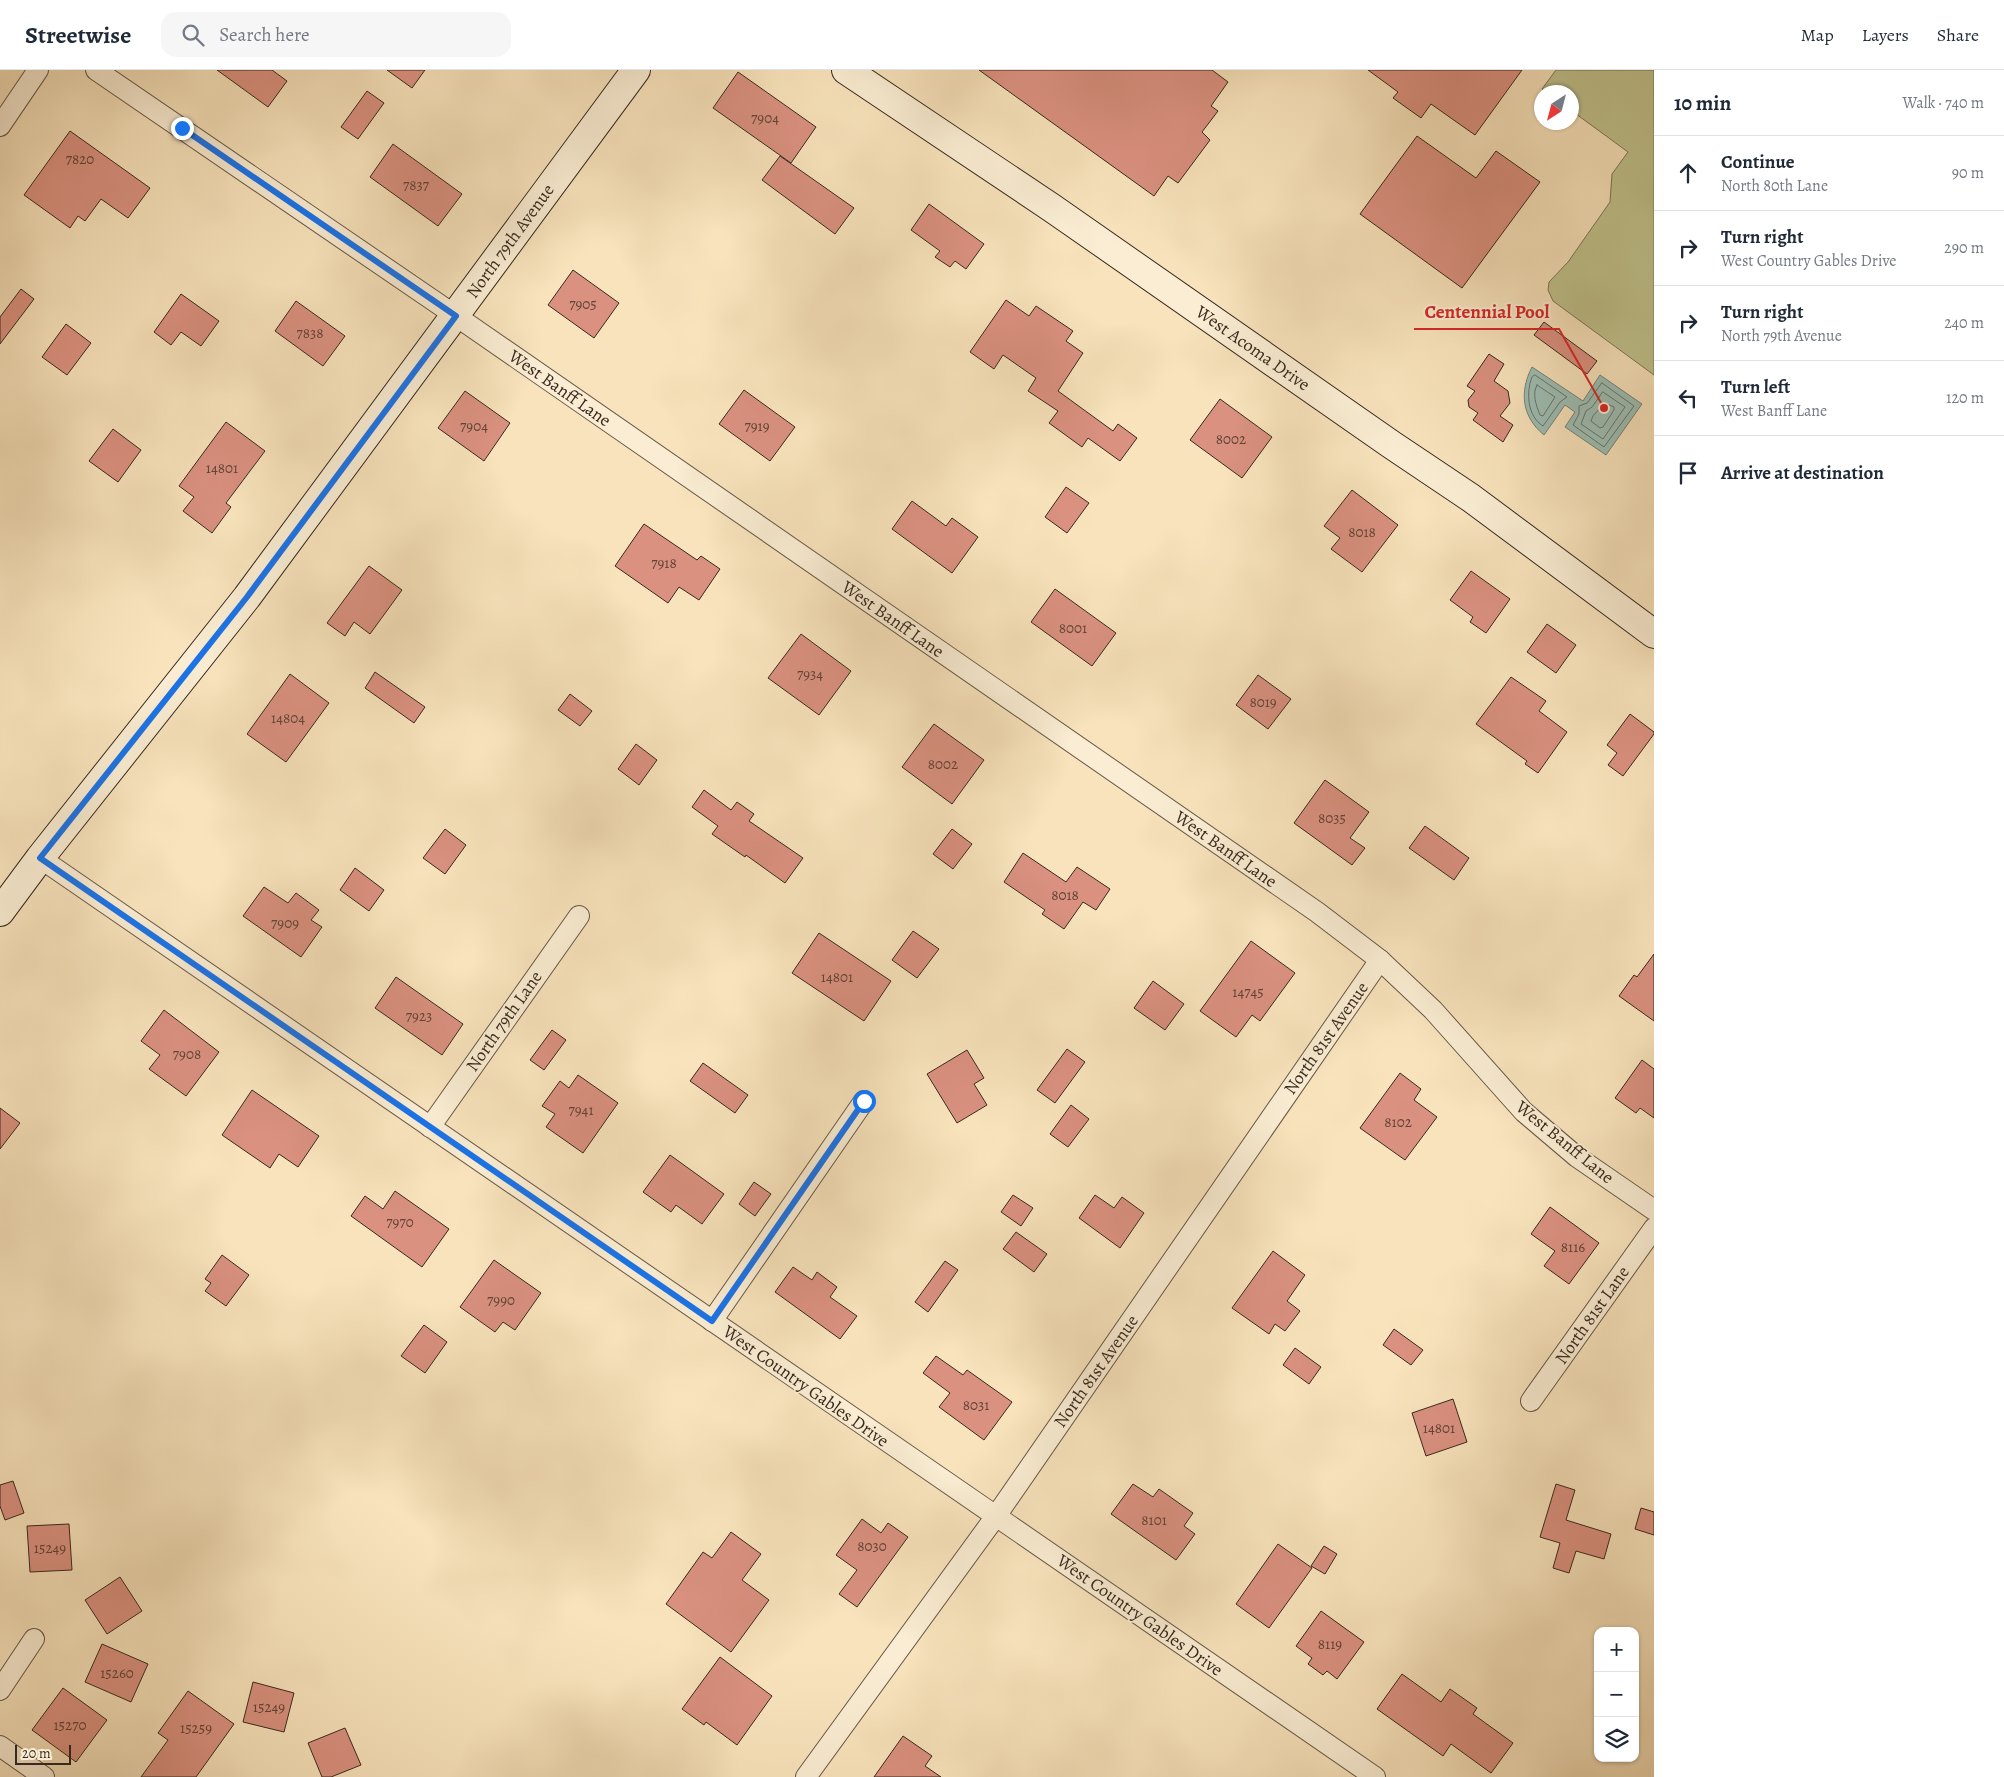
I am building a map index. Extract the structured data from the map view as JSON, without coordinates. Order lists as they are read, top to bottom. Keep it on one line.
{"streets":{"street":["North 79th Avenue","West Acoma Drive","West Banff Lane","North 79th Lane","North 81st Avenue","North 81st Lane","West Country Gables Drive"]},"crossings":[["North 79th Avenue","West Banff Lane"],["North 79th Avenue","West Country Gables Drive"],["West Banff Lane","North 81st Avenue"],["North 79th Lane","West Country Gables Drive"],["North 81st Avenue","West Country Gables Drive"]],"places":["Centennial Pool"],"house_numbers":["7904","7820","7837","7905","7838","7904","7919","8002","14801","8018","7918","8001","7934","8019","14804","8002","8035","8018","7909","14801","14745","7923","7908","7941","8102","7970","8116","7990","8031","14801","8101","8030","15249","8119","15260","15249","15270","15259"],"scale_bar":"20 m","north":"bottom left","page":{"header":"Streetwise","search":"Search here","nav":["Map","Layers","Share"],"heading":["10 min","Walk · 740 m"],"list":[["Continue","North 80th Lane","90 m"],["Turn right","West Country Gables Drive","290 m"],["Turn right","North 79th Avenue","240 m"],["Turn left","West Banff Lane","120 m"],"Arrive at destination"],"map_buttons":["+","−"],"scale":"20 m"}}
